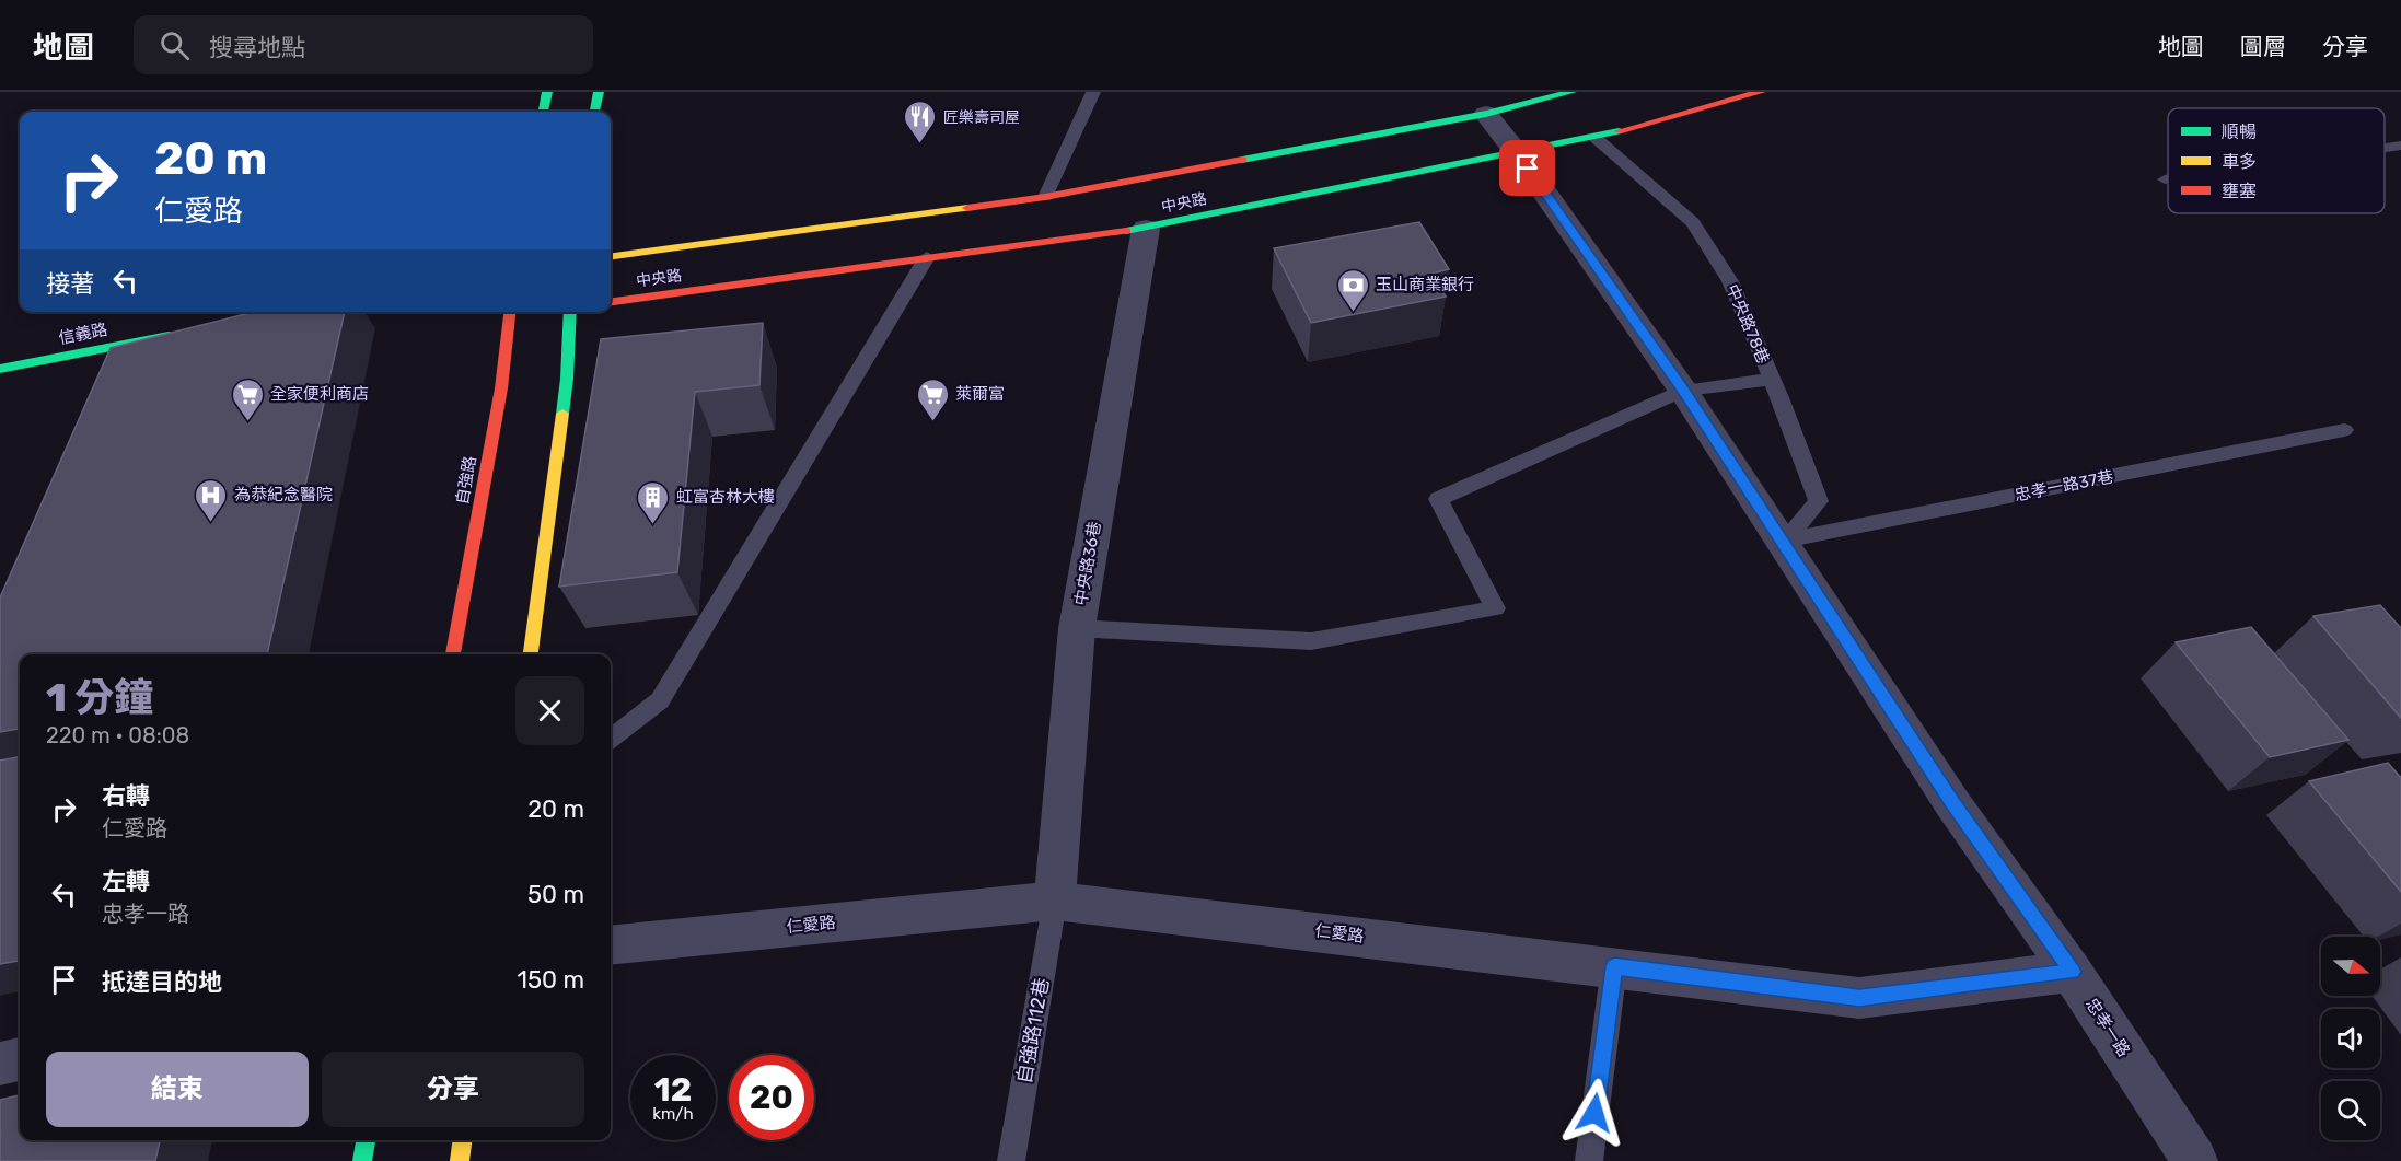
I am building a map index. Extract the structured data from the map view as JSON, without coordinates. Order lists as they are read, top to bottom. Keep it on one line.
{"streets":{"street":["中央路","信義路","自強路","中央路36巷","仁愛路","忠孝一路"],"lane":["中央路78巷","忠孝一路37巷","自強路112巷"]},"crossings":[["中央路","中央路78巷"],["中央路","中央路36巷"],["中央路","忠孝一路"],["中央路78巷","忠孝一路37巷"],["中央路78巷","忠孝一路"],["忠孝一路37巷","忠孝一路"],["中央路36巷","仁愛路"],["中央路36巷","自強路112巷"],["仁愛路","忠孝一路"],["仁愛路","自強路112巷"]],"places":{"restaurant":["匠樂壽司屋"],"bank":["玉山商業銀行"],"supermarket":["全家便利商店","萊爾富"],"hospital":["為恭紀念醫院"],"building":["虹富杏林大樓"]},"legend":["順暢","車多","壅塞"],"north":"right","page":{"header":"地圖","search":"搜尋地點","nav":["地圖","圖層","分享"],"turn":["20 m","仁愛路"],"then":"接著","heading":["1 分鐘","220 m · 08:08"],"list":[{"name":"右轉","note":"仁愛路","value":"20 m"},{"name":"左轉","note":"忠孝一路","value":"50 m"},{"name":"抵達目的地","value":"150 m"}],"buttons":["結束","分享"],"speed":"12 km/h","limit":"20"}}
